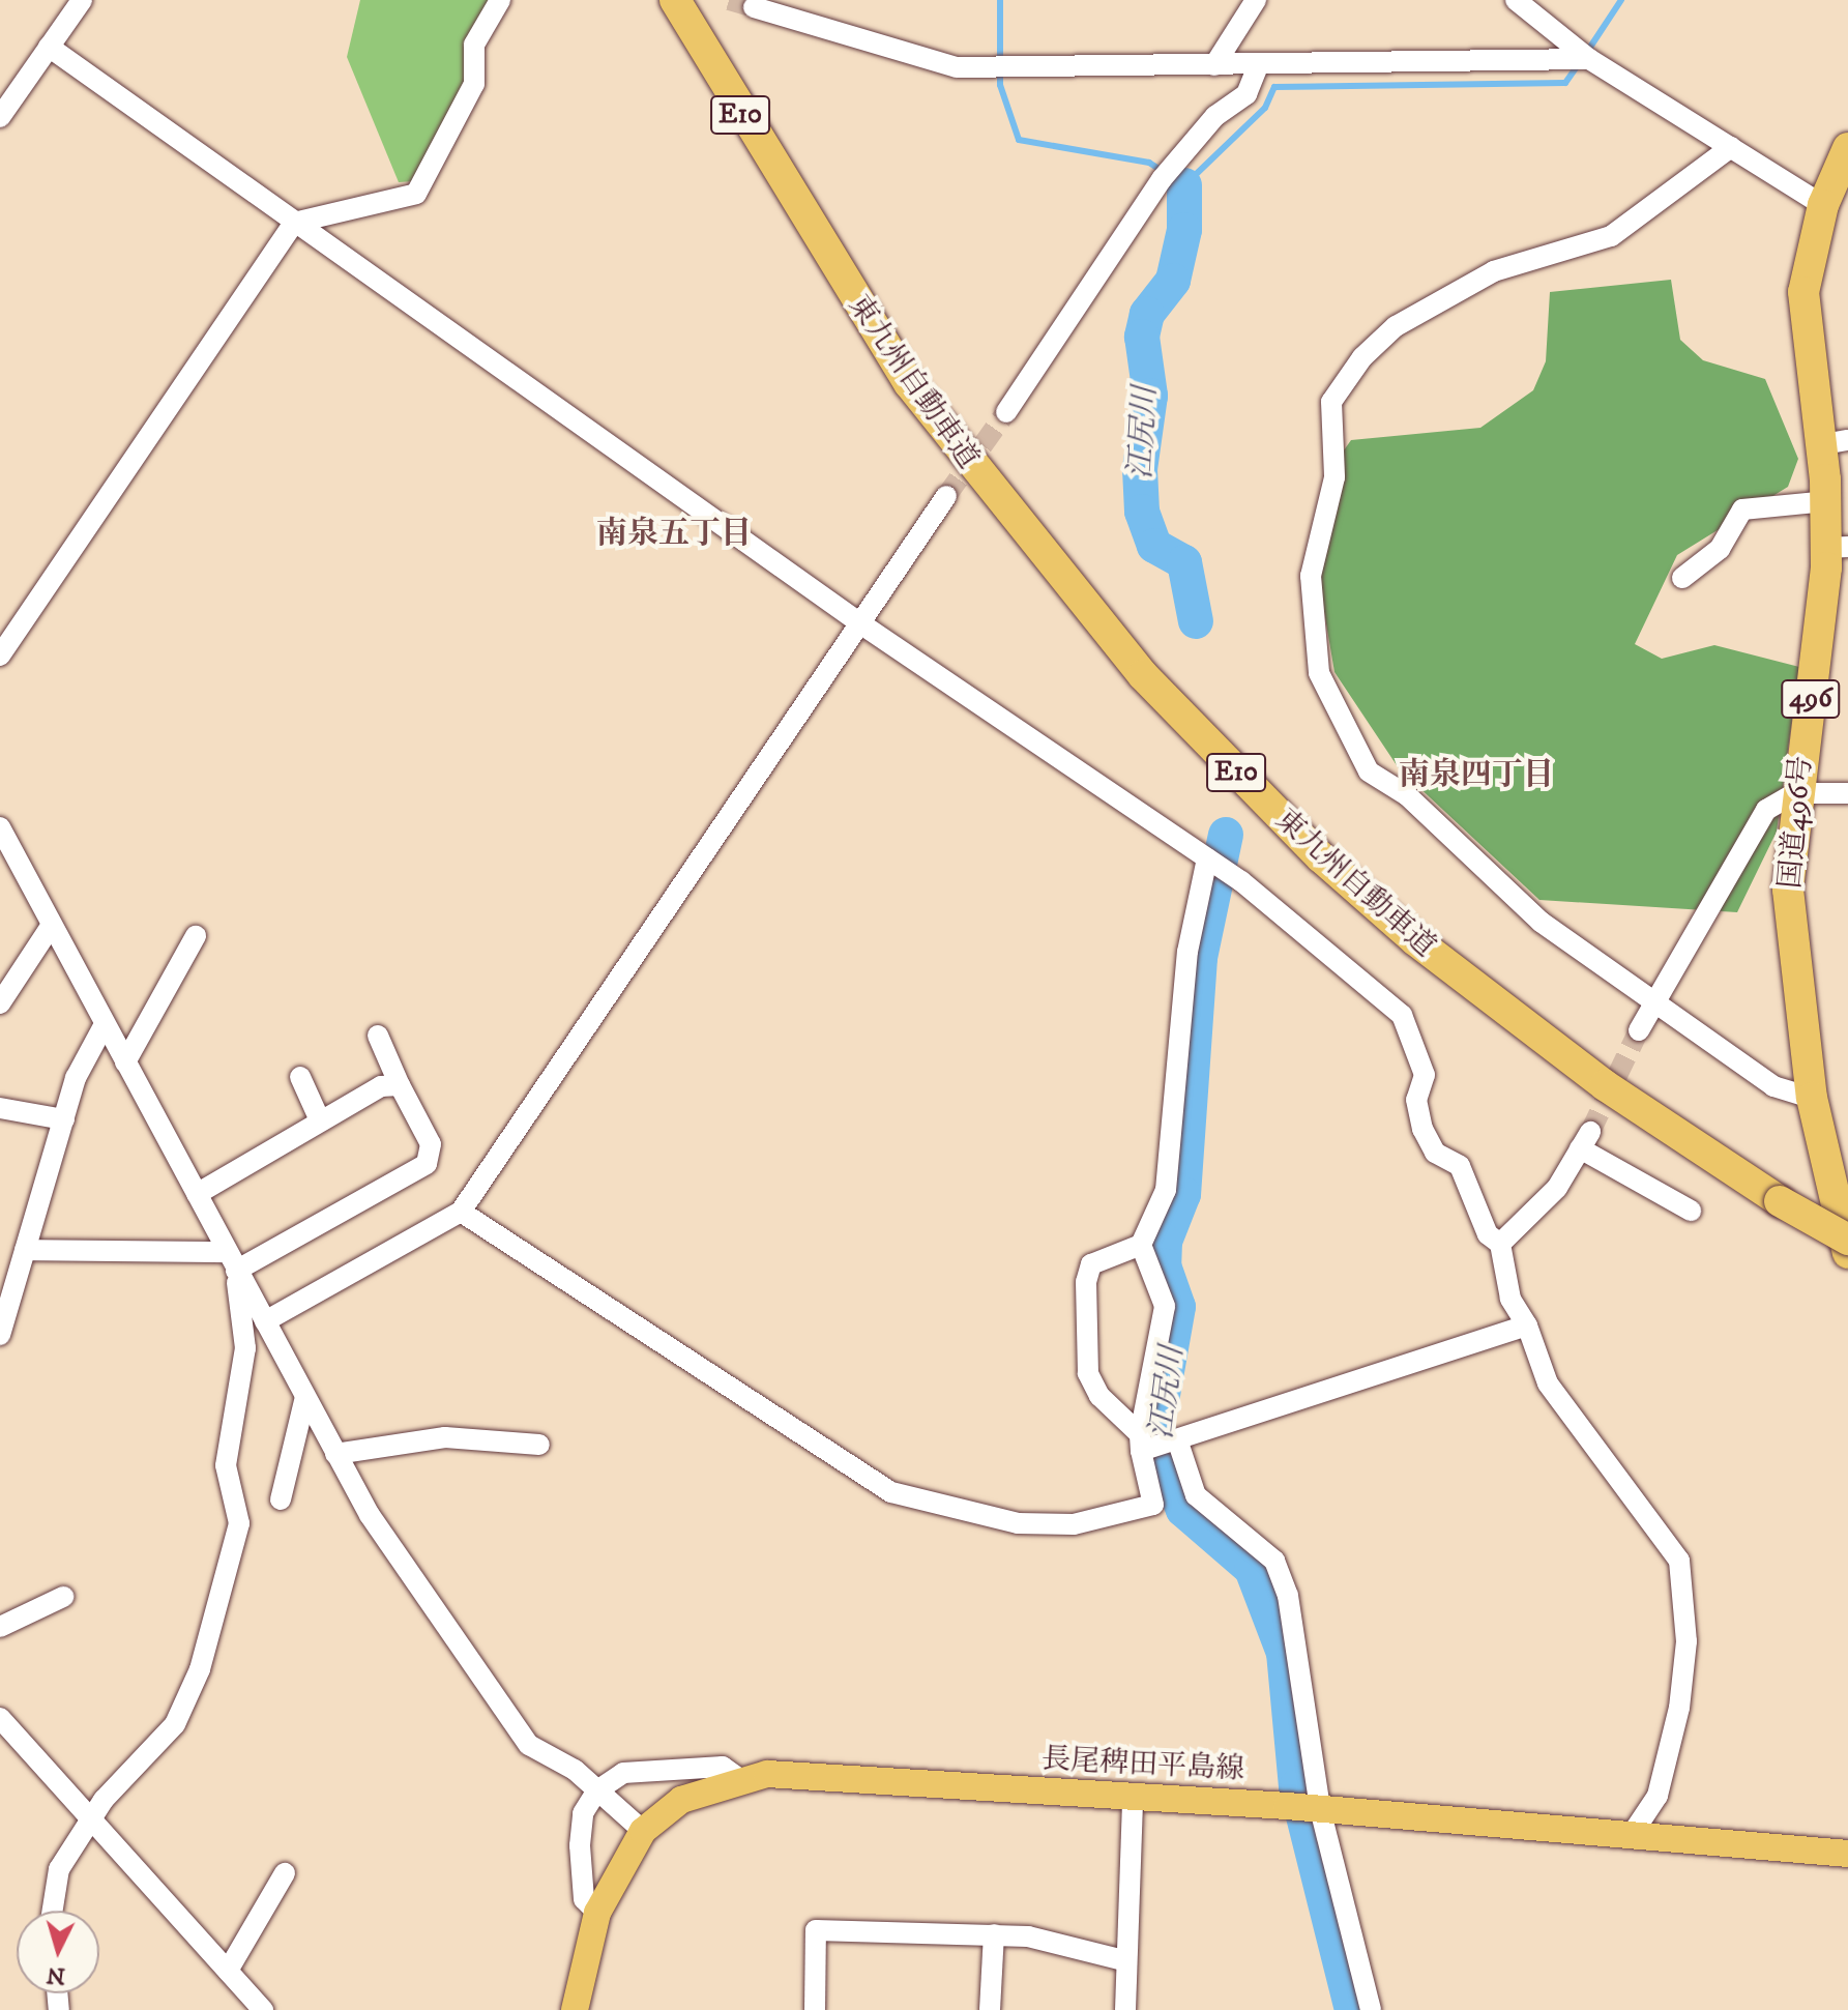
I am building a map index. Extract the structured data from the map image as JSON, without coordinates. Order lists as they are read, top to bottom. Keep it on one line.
{"streets":{"highway":["E10","東九州自動車道","496","国道496号"],"main road":["長尾稗田平島線"]},"districts":["南泉五丁目","南泉四丁目"],"water":["江尻川"],"north":"bottom"}
